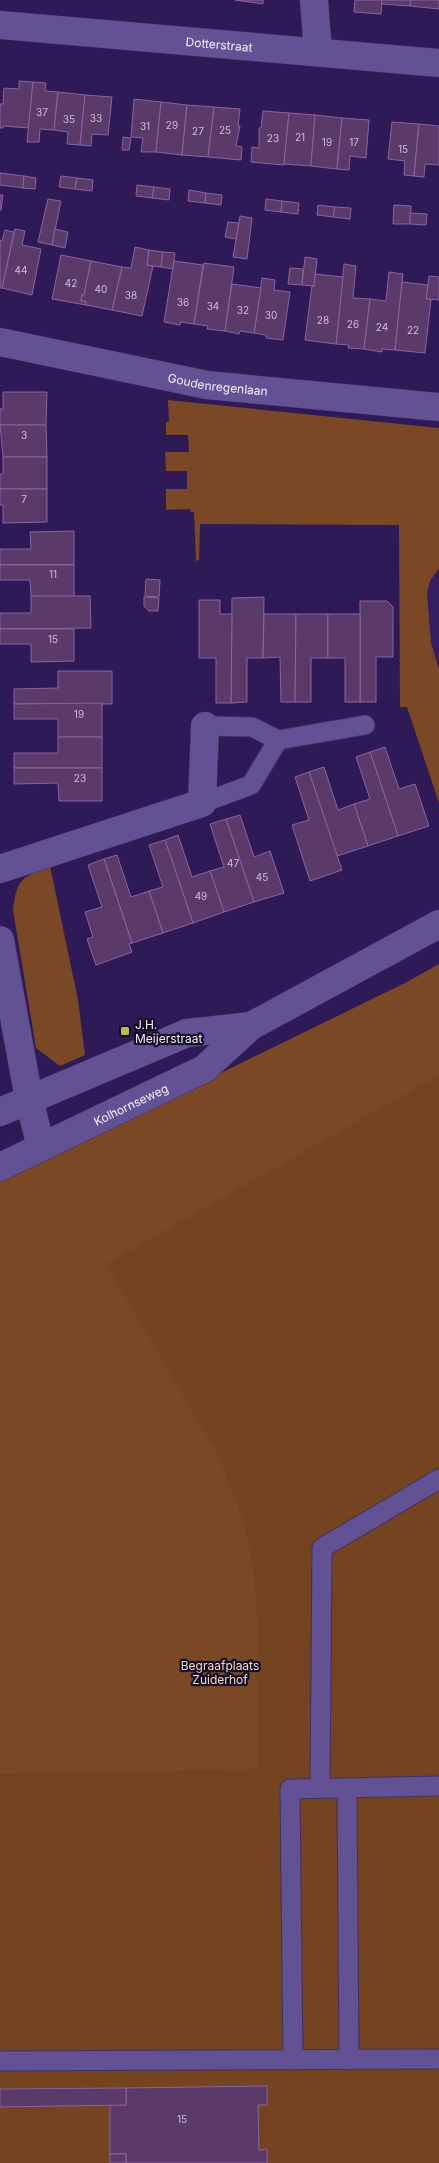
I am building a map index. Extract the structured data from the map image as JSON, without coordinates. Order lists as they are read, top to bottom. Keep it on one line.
{"streets":{"street":["Dotterstraat","Goudenregenlaan","Kolhornseweg"]},"parks":["Begraafplaats Zuiderhof"],"places":{"transit":["J.H. Meijerstraat"]},"house_numbers":["37","33","35","29","31","25","27","21","23","19","17","15","44","42","40","38","36","34","32","30","28","26","24","22","3","7","11","15","19","23","47","45","49","15"]}
